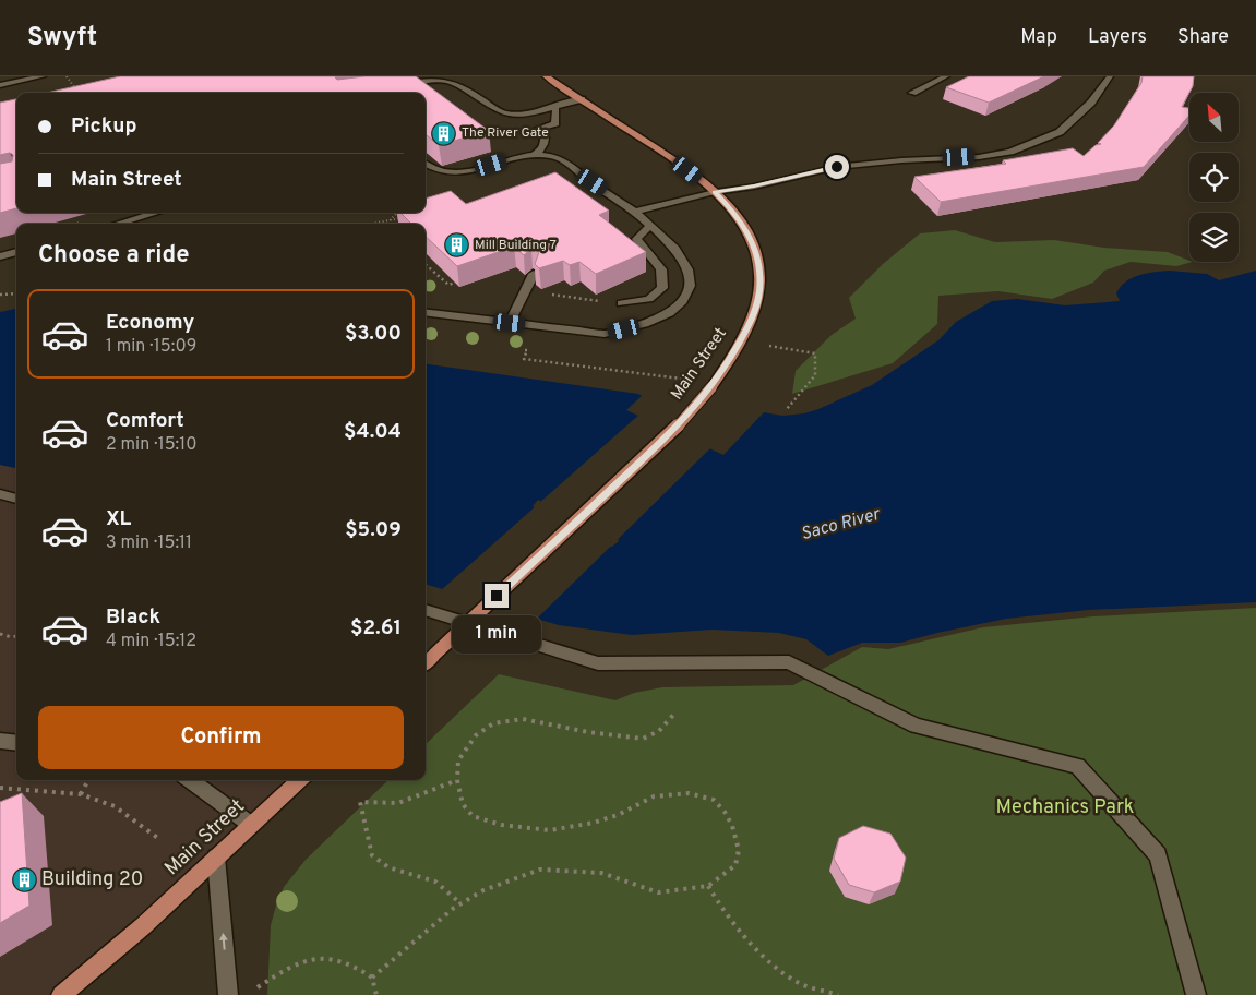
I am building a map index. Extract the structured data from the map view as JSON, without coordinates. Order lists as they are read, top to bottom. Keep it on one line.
{"streets":{"main road":["Main Street"]},"water":["Saco River"],"parks":["Mechanics Park"],"places":{"building":["The River Gate","Mill Building 7","Building 20"]},"north":"top left","page":{"header":"Swyft","nav":["Map","Layers","Share"],"banner":["Pickup","Main Street"],"heading":"Choose a ride","list":[{"name":"Economy","note":"1 min · 15:09","value":"$3.00"},{"name":"Comfort","note":"2 min · 15:10","value":"$4.04"},{"name":"XL","note":"3 min · 15:11","value":"$5.09"},{"name":"Black","note":"4 min · 15:12","value":"$2.61"}],"bubble":"1 min","buttons":"Confirm"}}
